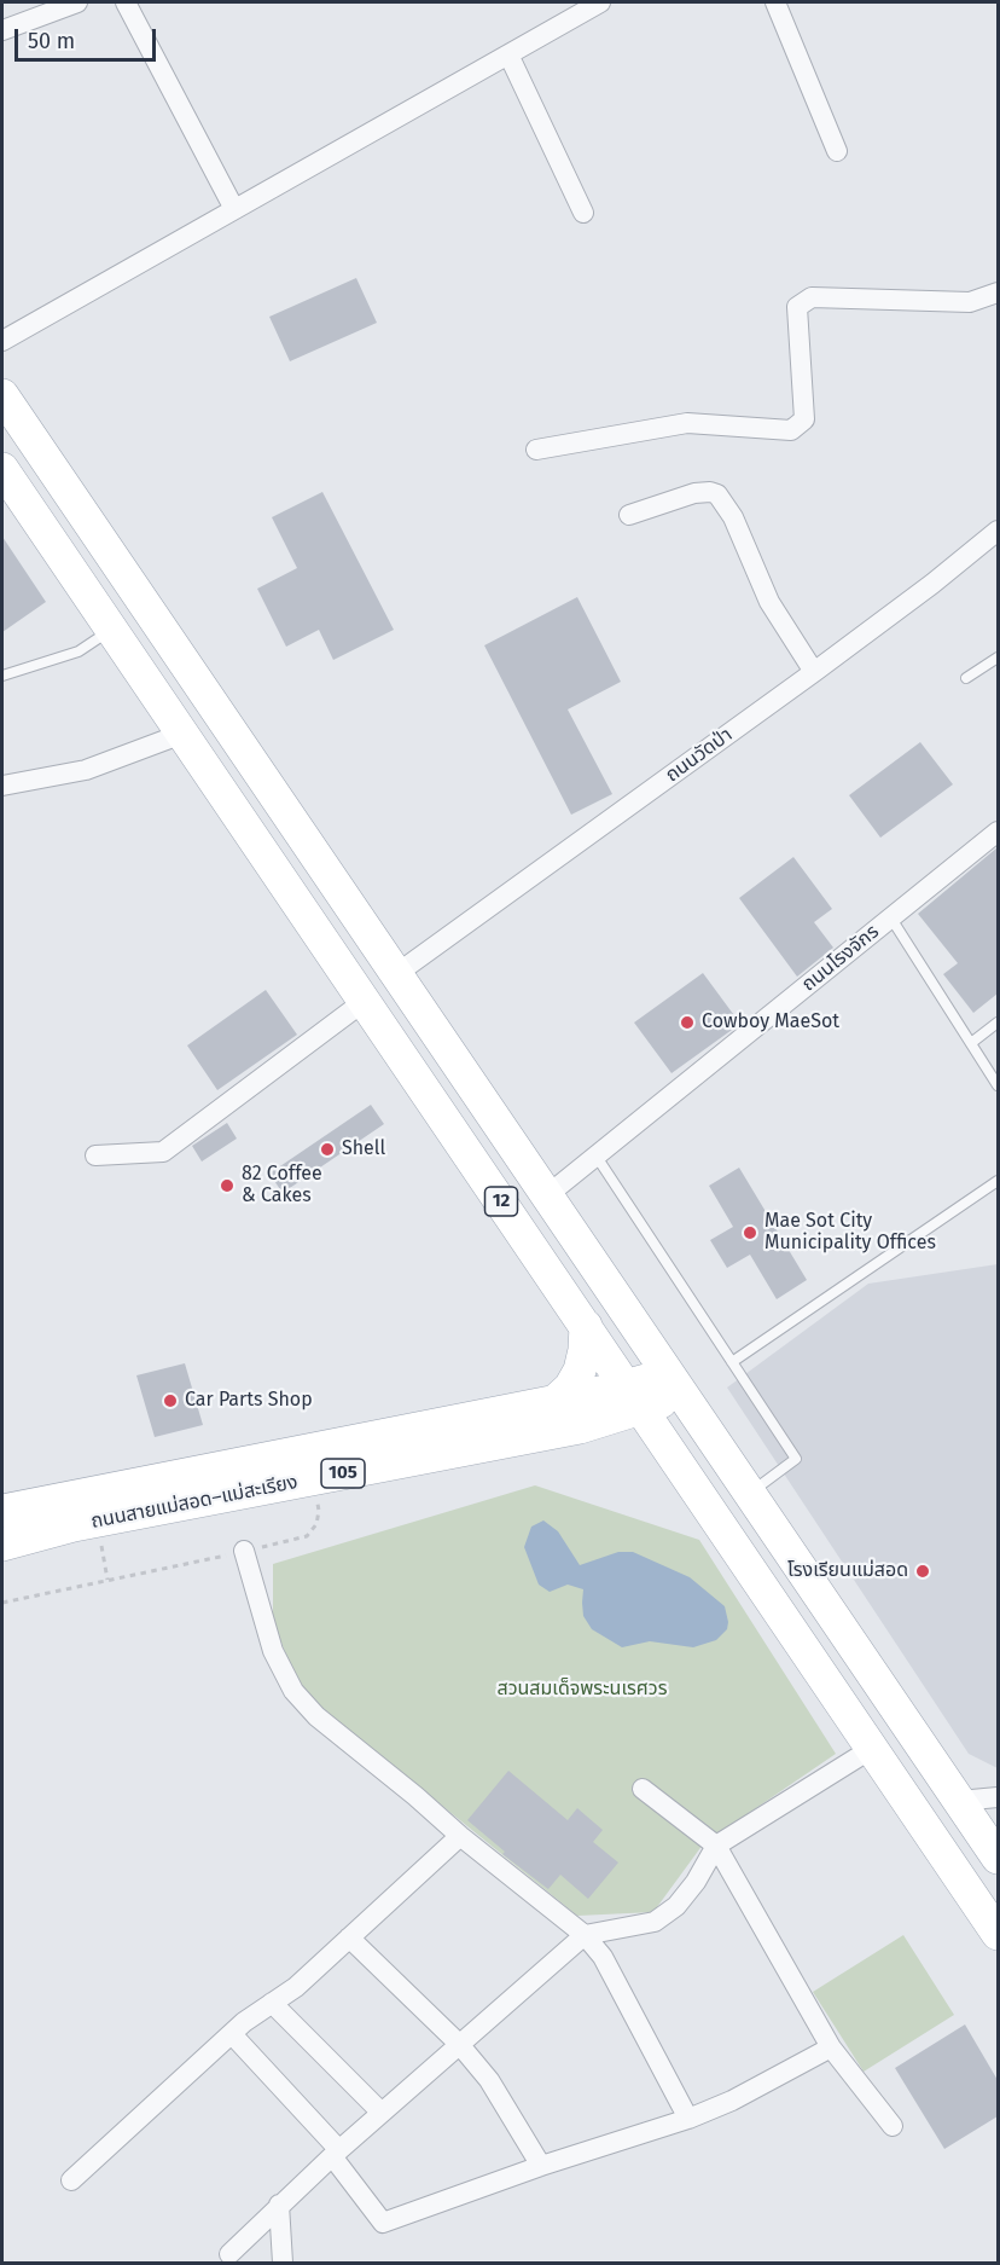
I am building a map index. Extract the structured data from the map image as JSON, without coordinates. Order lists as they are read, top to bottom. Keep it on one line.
{"streets":{"main road":["12","105","ถนนสายแม่สอด–แม่สะเรียง"],"street":["ถนนวัดป่า","ถนนโรงจักร"]},"crossings":[["ถนนวัดป่า","12"],["ถนนโรงจักร","12"],["12","ถนนสายแม่สอด–แม่สะเรียง"]],"parks":["สวนสมเด็จพระนเรศวร"],"places":["Cowboy MaeSot","Shell","82 Coffee & Cakes","Mae Sot City Municipality Offices","Car Parts Shop","โรงเรียนแม่สอด"],"scale_bar":"50 m"}
